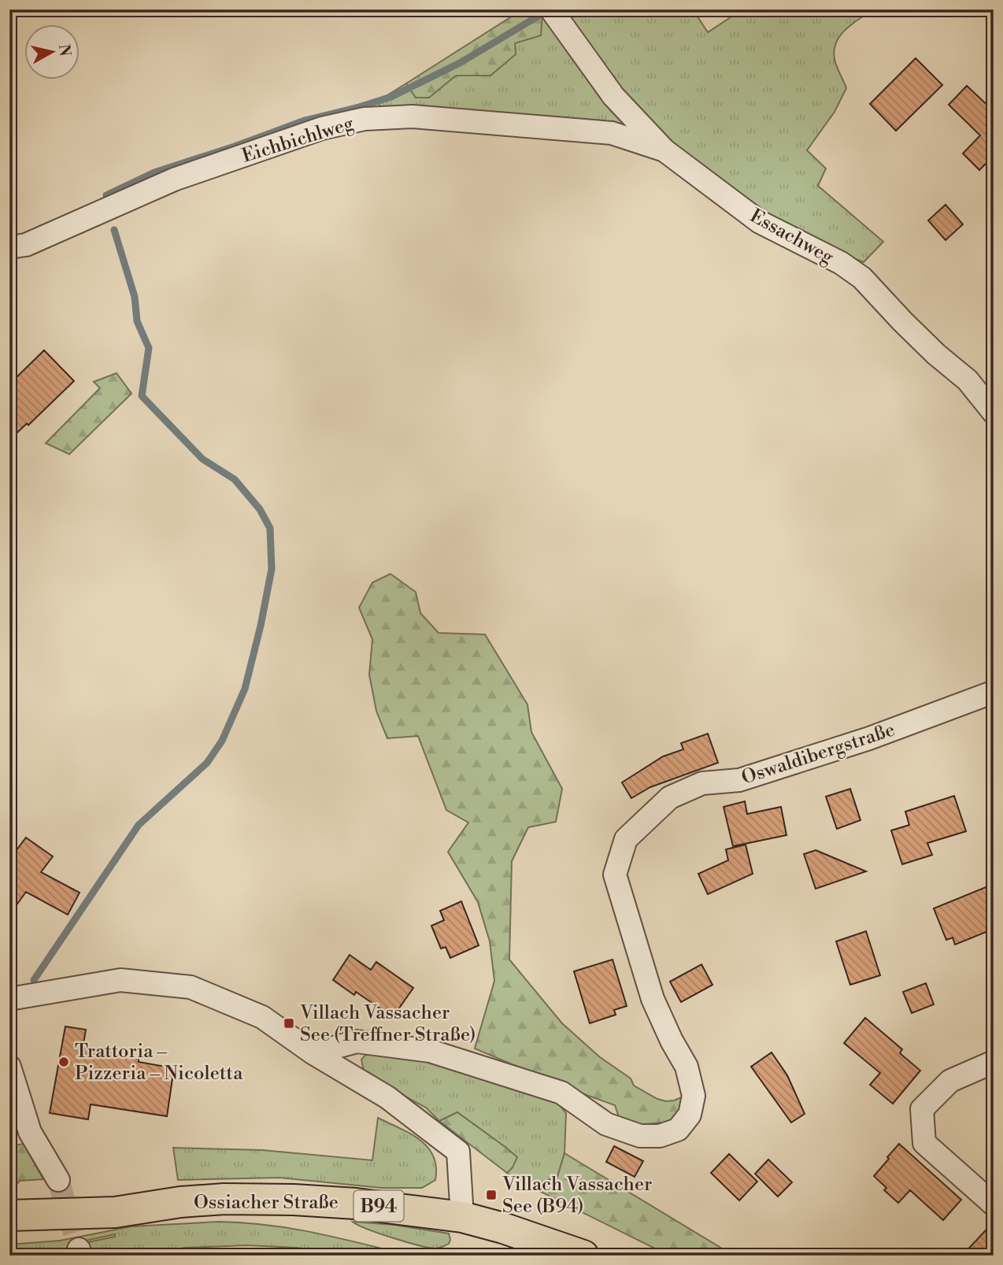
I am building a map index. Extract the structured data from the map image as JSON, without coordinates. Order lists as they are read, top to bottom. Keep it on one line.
{"streets":{"main road":["Ossiacher Straße","B94"],"street":["Eichbichlweg","Essachweg","Oswaldibergstraße"]},"crossings":[["Eichbichlweg","Essachweg"]],"places":{"transit":["Villach Vassacher See (Treffner Straße)","Villach Vassacher See (B94)"],"other":["Trattoria – Pizzeria – Nicoletta"]},"north":"right"}
